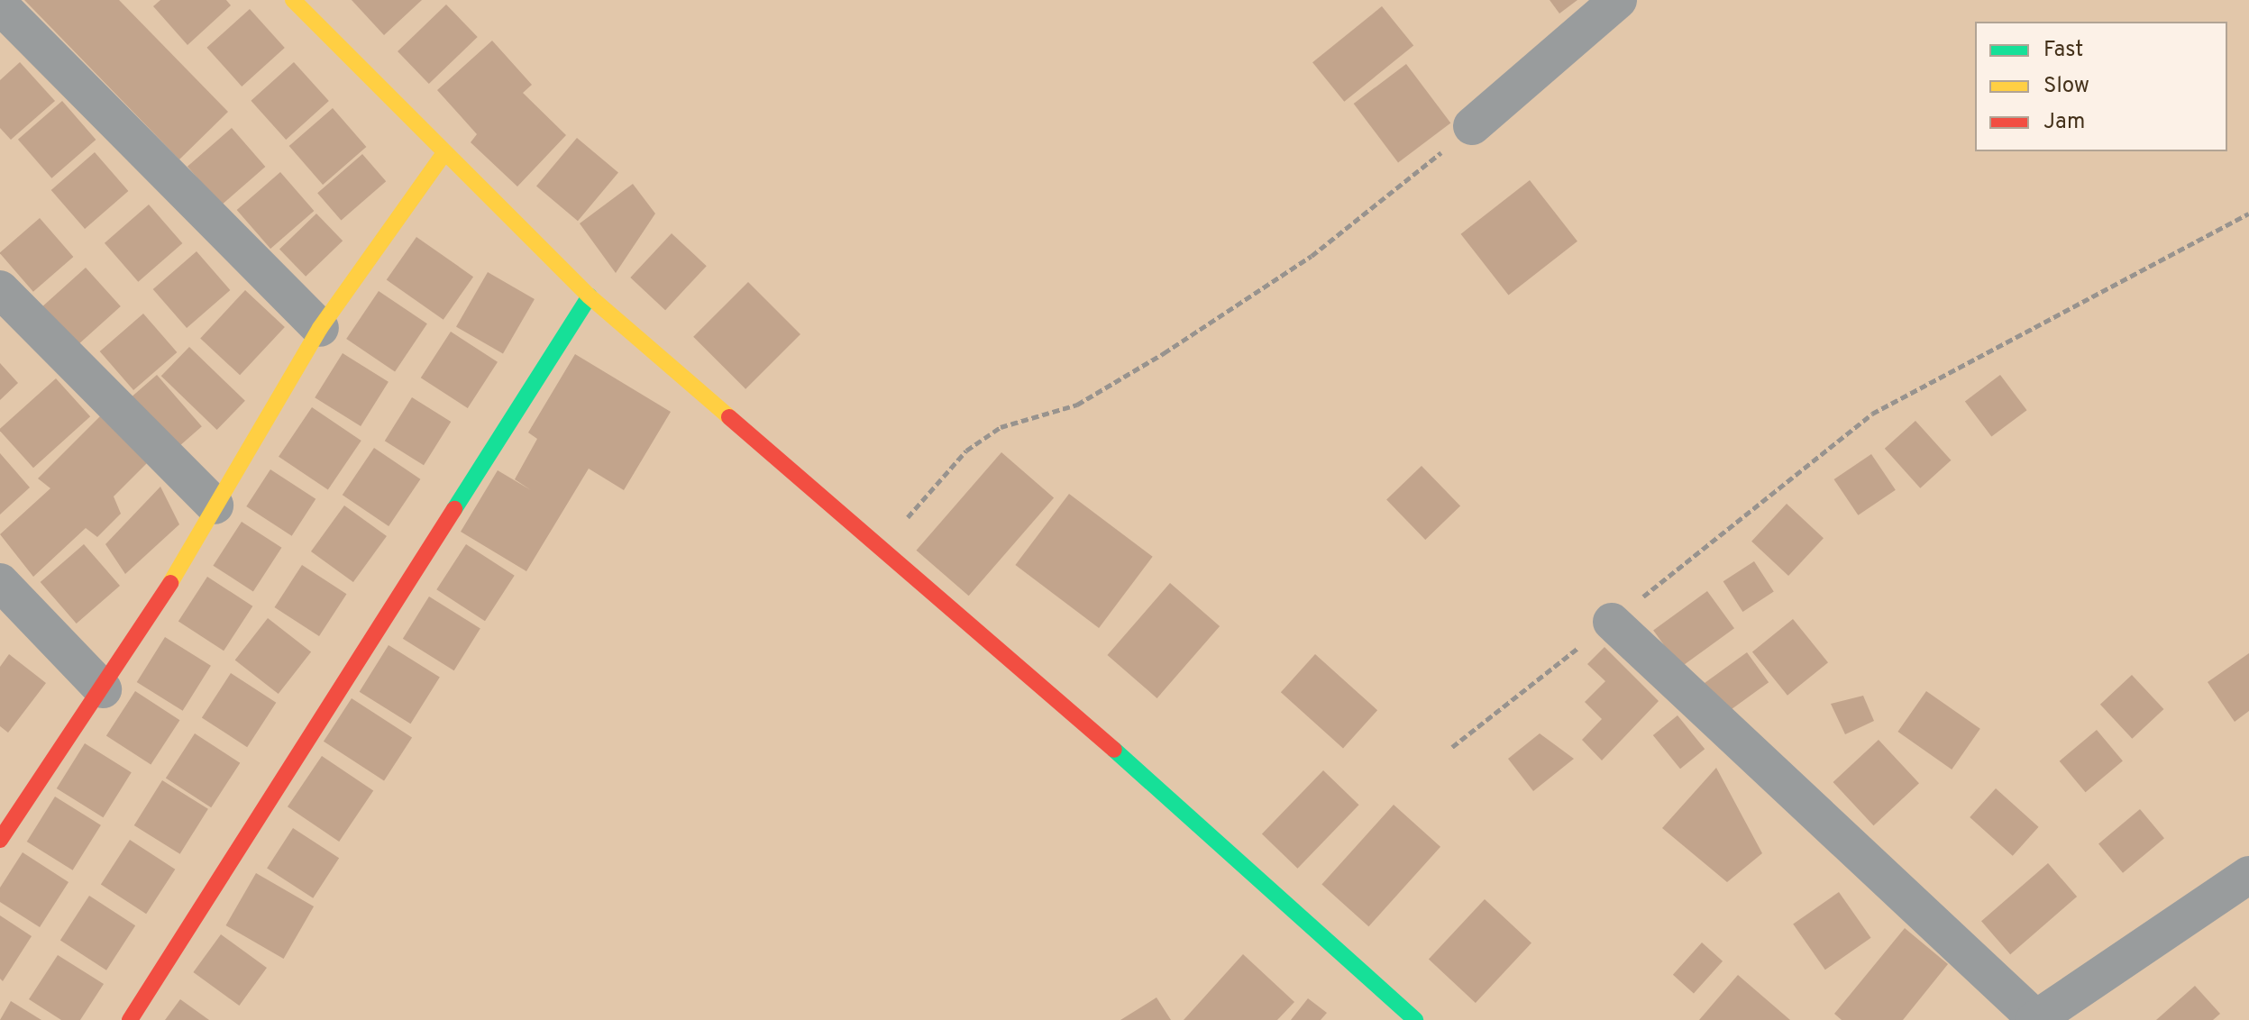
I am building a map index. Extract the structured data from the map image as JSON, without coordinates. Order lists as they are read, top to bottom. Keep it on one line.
{"legend":["Fast","Slow","Jam"]}
